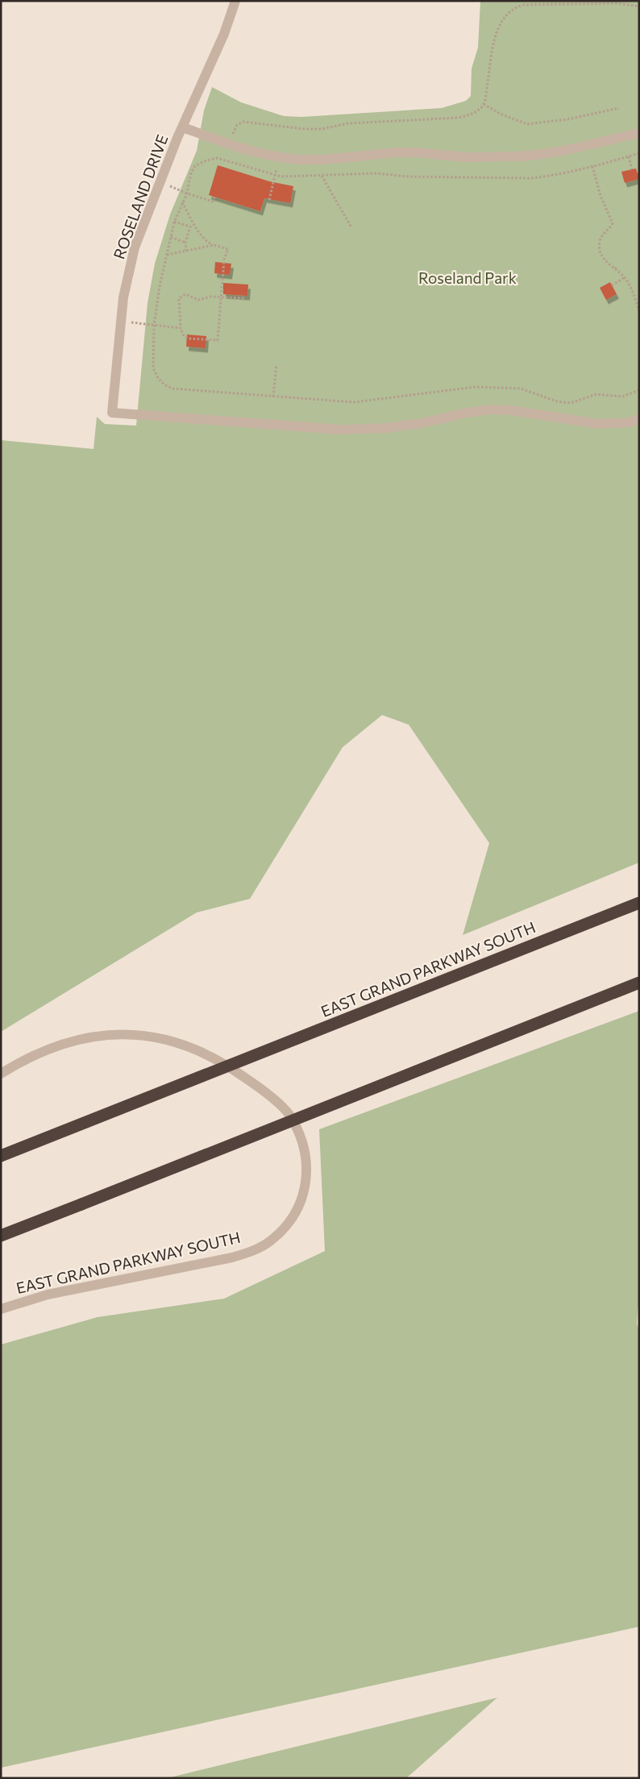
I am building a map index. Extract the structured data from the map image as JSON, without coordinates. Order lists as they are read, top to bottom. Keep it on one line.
{"streets":{"highway":["EAST GRAND PARKWAY SOUTH"],"street":["ROSELAND DRIVE"]},"parks":["Roseland Park"]}
